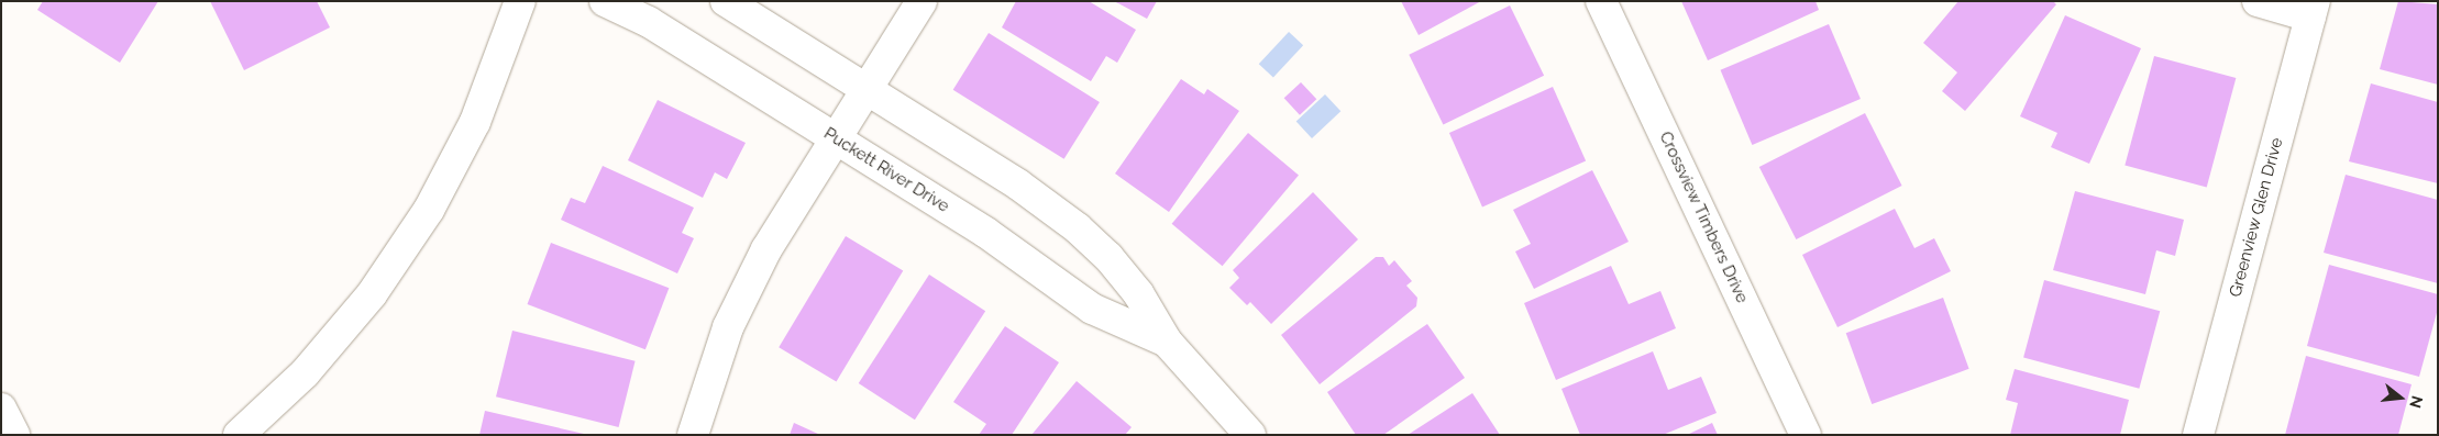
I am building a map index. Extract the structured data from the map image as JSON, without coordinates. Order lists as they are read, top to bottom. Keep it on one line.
{"streets":{"street":["Puckett River Drive","Crossview Timbers Drive","Greenview Glen Drive"]},"north":"right"}
